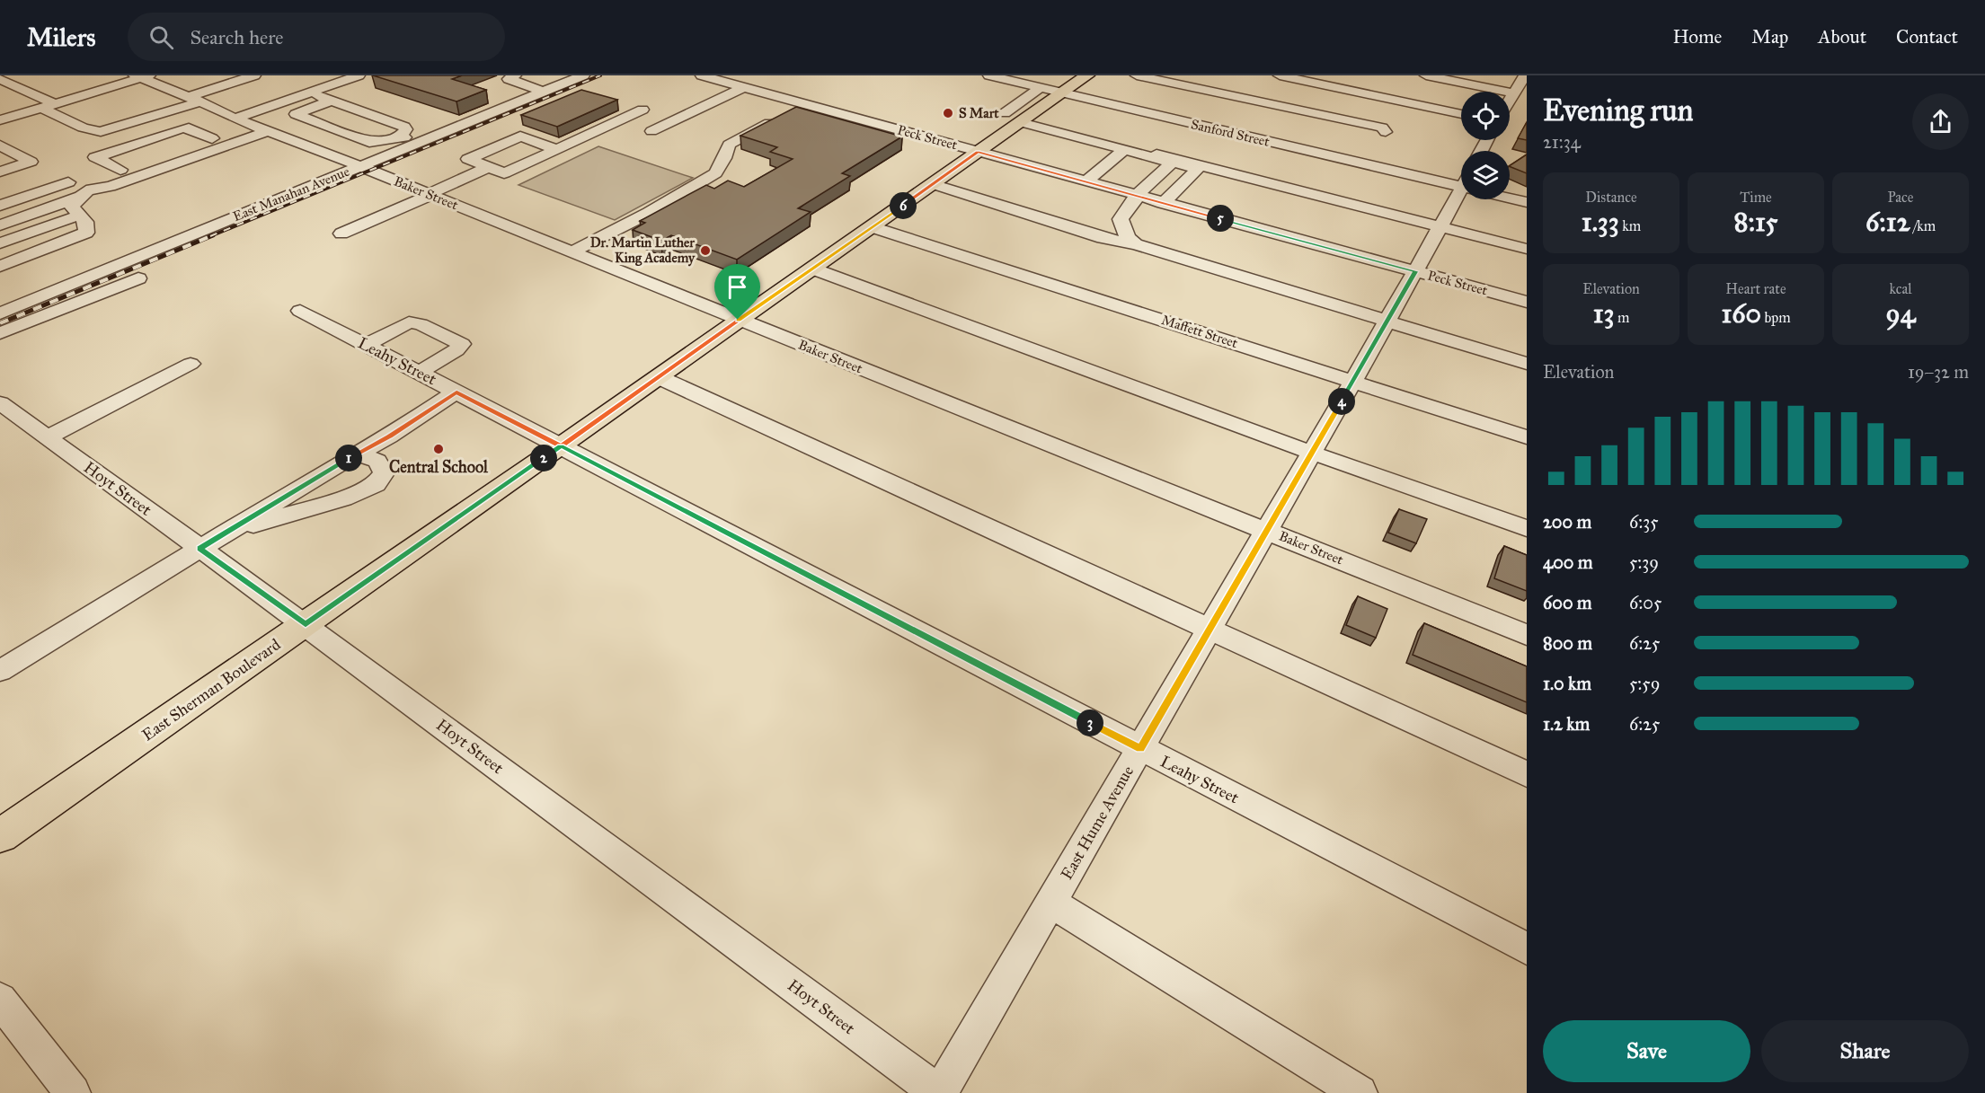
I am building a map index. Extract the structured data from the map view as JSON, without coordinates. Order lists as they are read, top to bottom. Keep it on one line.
{"streets":{"main road":["East Sherman Boulevard"],"street":["Sanford Street","Peck Street","Baker Street","East Manahan Avenue","Maffett Street","Leahy Street","Hoyt Street","East Hume Avenue"]},"crossings":[["Sanford Street","East Sherman Boulevard"],["Peck Street","East Sherman Boulevard"],["Peck Street","East Hume Avenue"],["Baker Street","East Manahan Avenue"],["Baker Street","East Sherman Boulevard"],["Baker Street","East Hume Avenue"],["Maffett Street","East Sherman Boulevard"],["Maffett Street","East Hume Avenue"],["Leahy Street","East Sherman Boulevard"],["Leahy Street","East Hume Avenue"],["Hoyt Street","East Sherman Boulevard"],["Hoyt Street","East Hume Avenue"]],"places":["S Mart","Dr. Martin Luther King Academy","Central School"],"page":{"header":"Milers","search":"Search here","nav":["Home","Map","About","Contact"],"heading":["Evening run","21:34"],"stats":[["Distance","1.33 km"],["Time","8:15"],["Pace","6:12 /km"],["Elevation","13 m"],["Heart rate","160 bpm"],["kcal","94"]],"pins":["6","5","4","1","2","3"],"chart":["Elevation","19–32 m"],"list":[{"name":"200 m","note":"6:35"},{"name":"400 m","note":"5:39"},{"name":"600 m","note":"6:05"},{"name":"800 m","note":"6:25"},{"name":"1.0 km","note":"5:59"},{"name":"1.2 km","note":"6:25"}],"buttons":["Save","Share"]}}
